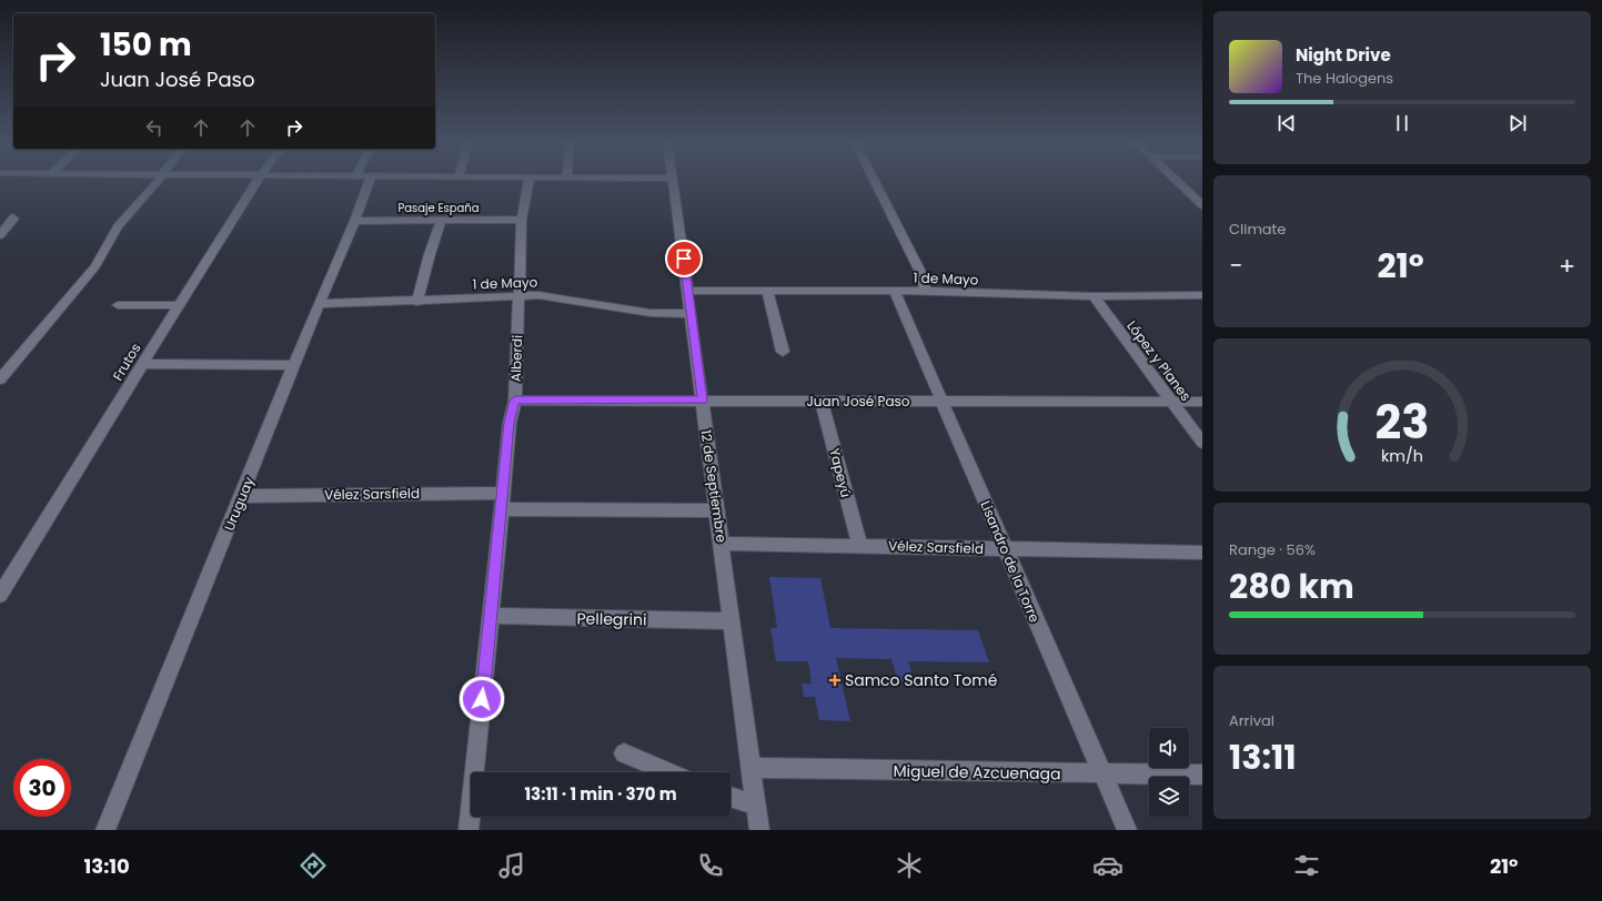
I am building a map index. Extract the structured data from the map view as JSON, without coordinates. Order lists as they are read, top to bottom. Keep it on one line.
{"streets":{"street":["Pasaje España","1 de Mayo","Alberdi","López y Planes","Frutos","Juan José Paso","Yapeyú","12 de Septiembre","Vélez Sarsfield","Uruguay","Lisandro de la Torre","Pellegrini","Miguel de Azcuenaga"]},"crossings":[["Pasaje España","Alberdi"],["Pasaje España","Uruguay"],["1 de Mayo","Alberdi"],["1 de Mayo","López y Planes"],["1 de Mayo","12 de Septiembre"],["1 de Mayo","Uruguay"],["1 de Mayo","Lisandro de la Torre"],["Alberdi","Juan José Paso"],["Alberdi","Vélez Sarsfield"],["Alberdi","Pellegrini"],["López y Planes","Juan José Paso"],["Juan José Paso","Yapeyú"],["Juan José Paso","12 de Septiembre"],["Juan José Paso","Lisandro de la Torre"],["Yapeyú","Vélez Sarsfield"],["12 de Septiembre","Vélez Sarsfield"],["12 de Septiembre","Pellegrini"],["12 de Septiembre","Miguel de Azcuenaga"],["Vélez Sarsfield","Uruguay"],["Vélez Sarsfield","Lisandro de la Torre"],["Lisandro de la Torre","Miguel de Azcuenaga"]],"places":{"health":["Samco Santo Tomé"]},"page":{"turn":["150 m","Juan José Paso"],"song":["Night Drive","The Halogens"],"tile":["Climate",["Range · 56%","280 km"],["Arrival","13:11"]],"heat":["−","21°","+"],"limit":"30","trip":"13:11 · 1 min · 370 m","tabs":["13:10","21°"],"gauge":["23","km/h"]}}
